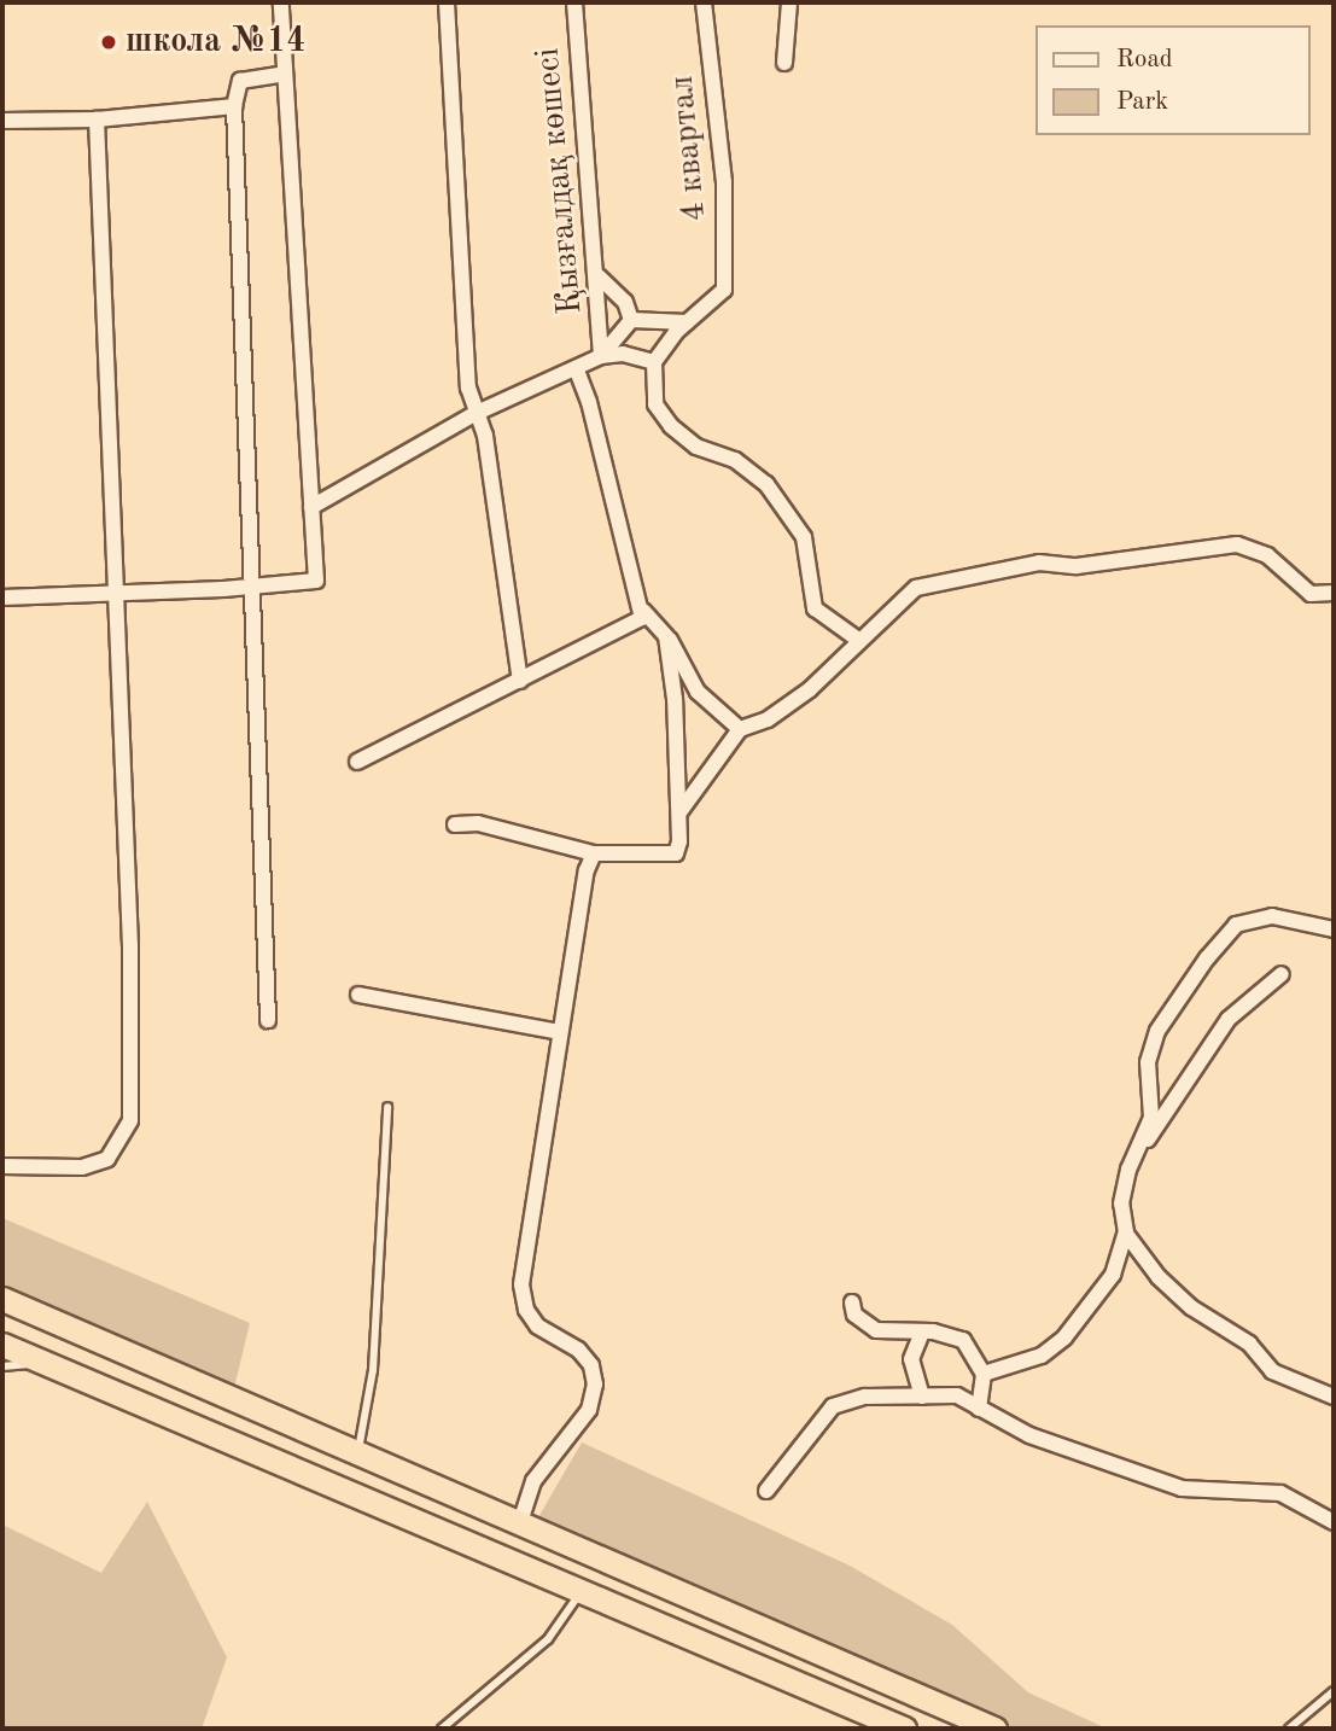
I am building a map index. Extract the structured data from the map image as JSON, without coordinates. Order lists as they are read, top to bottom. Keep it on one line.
{"streets":{"street":["4 квартал","Қызғалдақ көшесі"]},"places":["школа №14"],"legend":["Road","Park"]}
